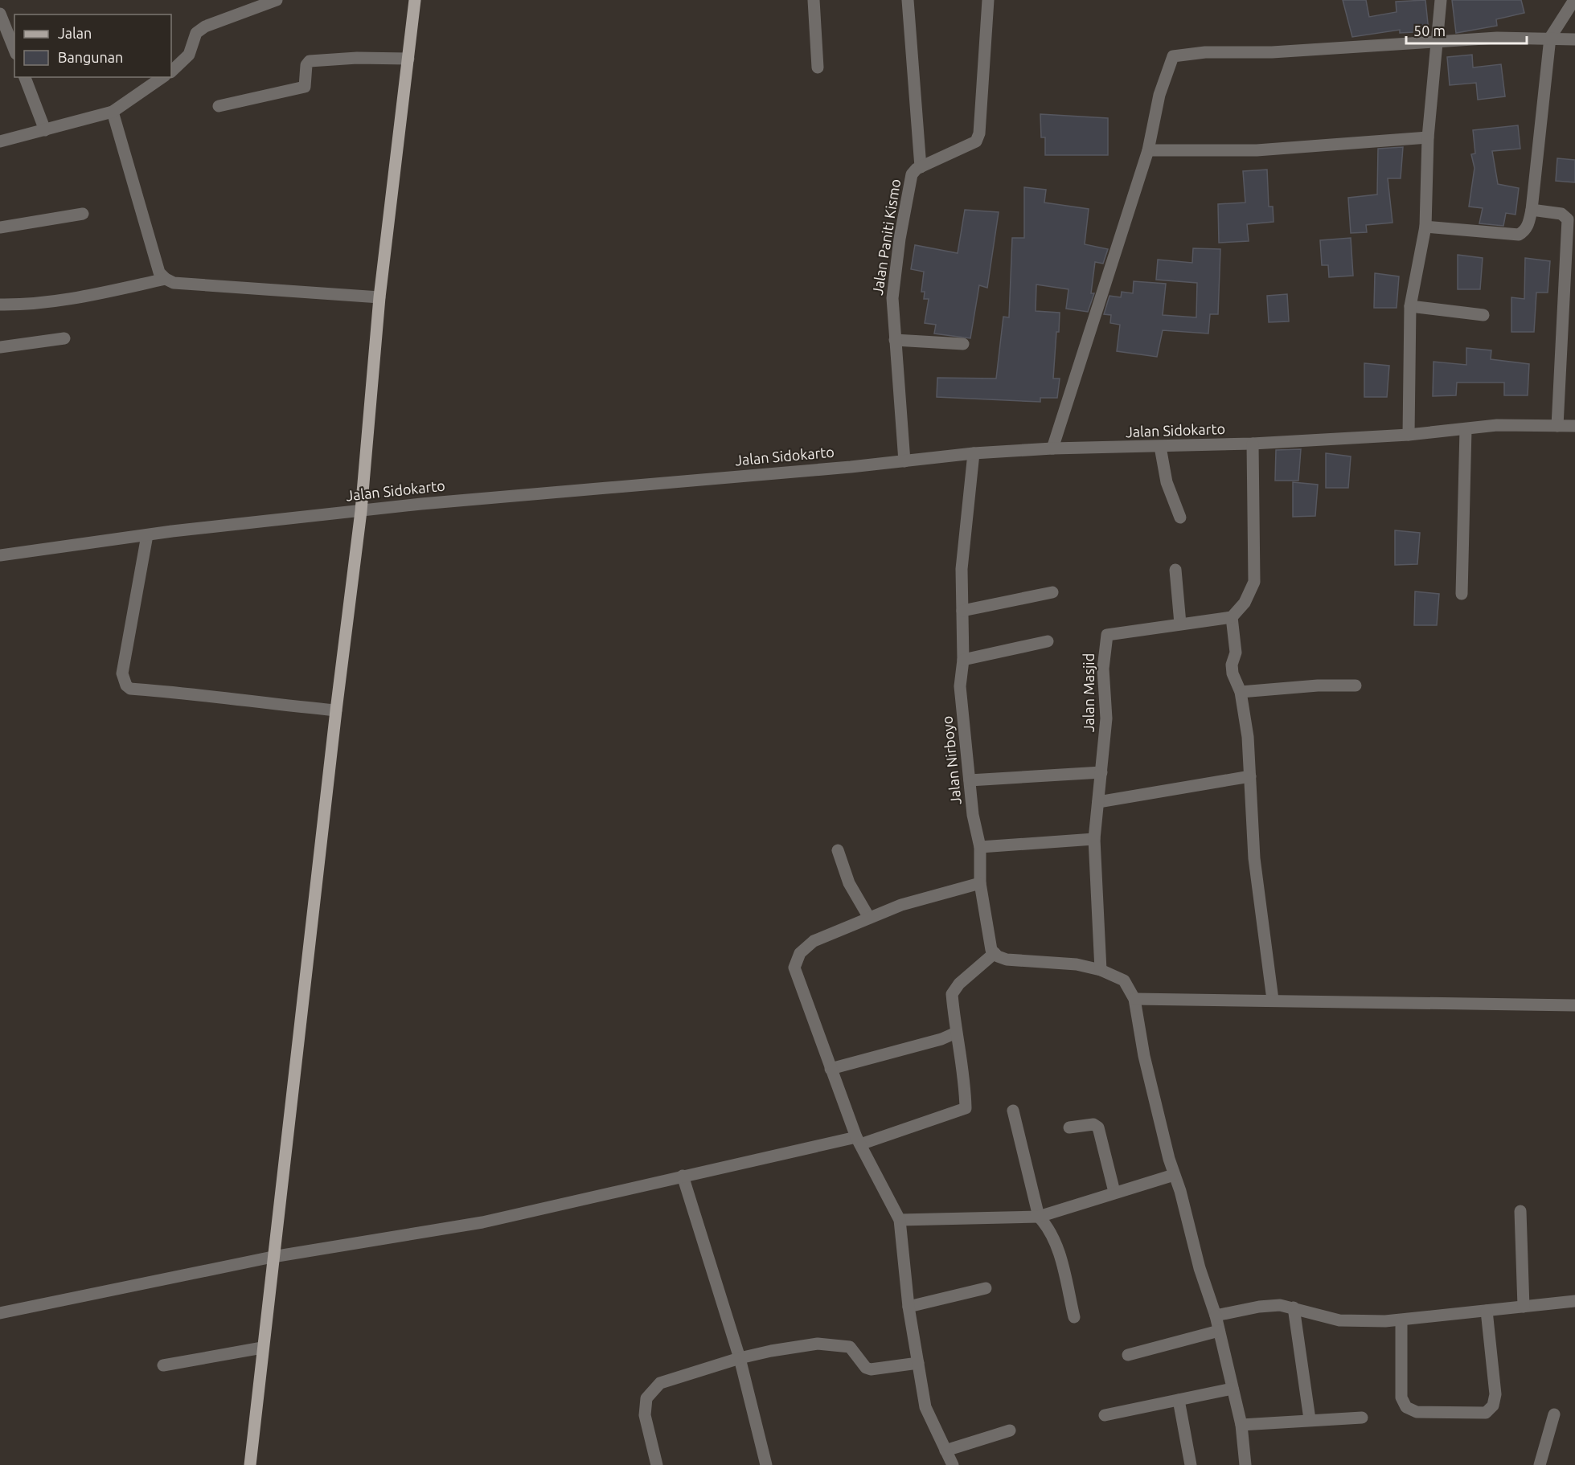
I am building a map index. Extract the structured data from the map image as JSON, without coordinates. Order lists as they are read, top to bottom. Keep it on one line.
{"streets":{"street":["Jalan Paniti Kismo","Jalan Sidokarto","Jalan Masjid","Jalan Nirboyo"]},"crossings":[["Jalan Paniti Kismo","Jalan Sidokarto"],["Jalan Sidokarto","Jalan Nirboyo"]],"legend":["Jalan","Bangunan"],"scale_bar":"50 m"}
